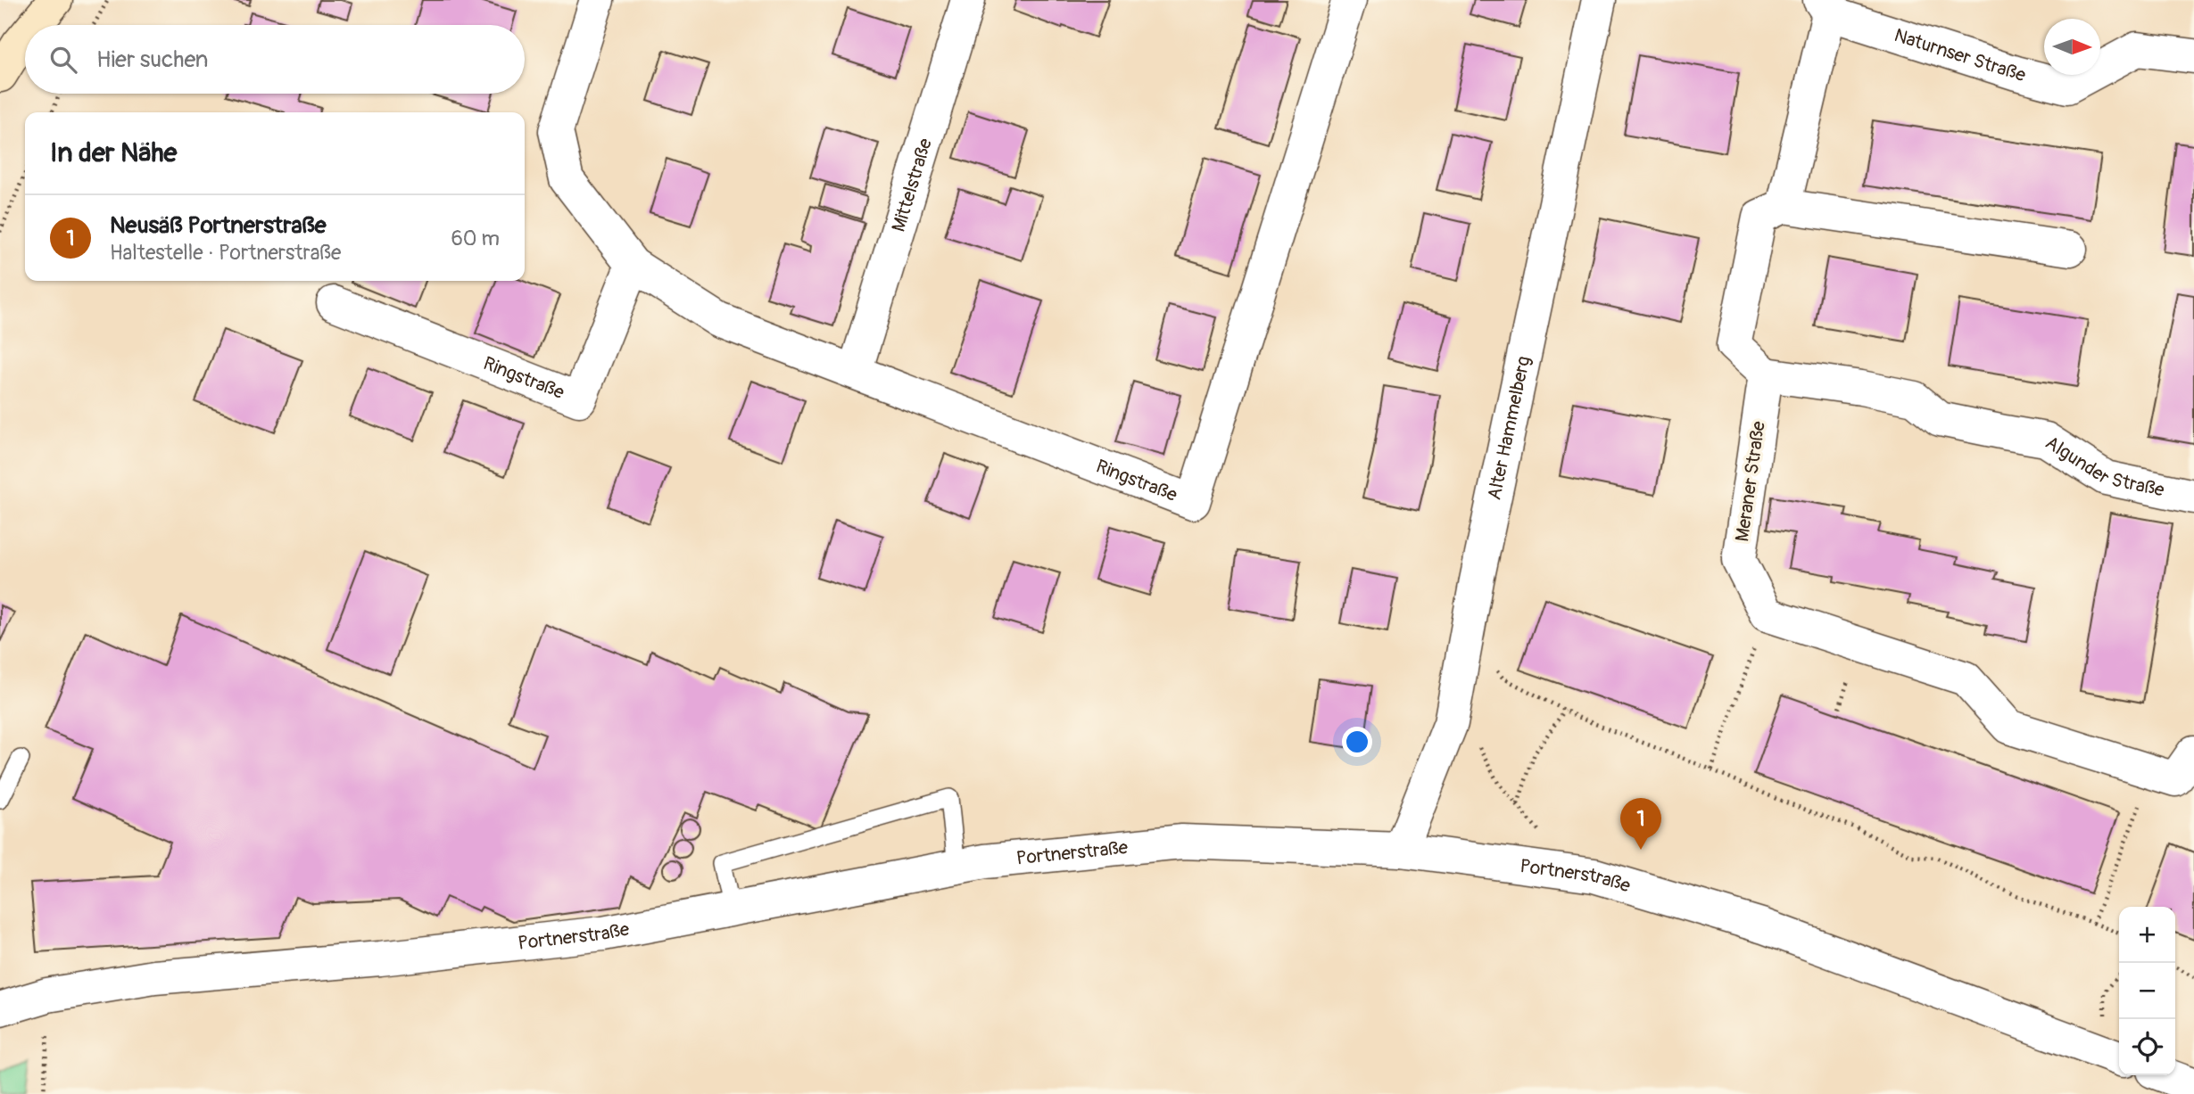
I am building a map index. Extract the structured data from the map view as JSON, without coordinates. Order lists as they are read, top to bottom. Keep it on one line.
{"streets":{"street":["Naturnser Straße","Mittelstraße","Ringstraße","Alter Hammelberg","Algunder Straße","Meraner Straße","Portnerstraße"]},"crossings":[["Mittelstraße","Ringstraße"],["Alter Hammelberg","Portnerstraße"],["Algunder Straße","Meraner Straße"]],"north":"right","page":{"search":"Hier suchen","heading":"In der Nähe","list":[{"mark":"1","name":"Neusäß Portnerstraße","note":"Haltestelle · Portnerstraße","value":"60 m"}],"pins":"1","map_buttons":["+","−"]}}
